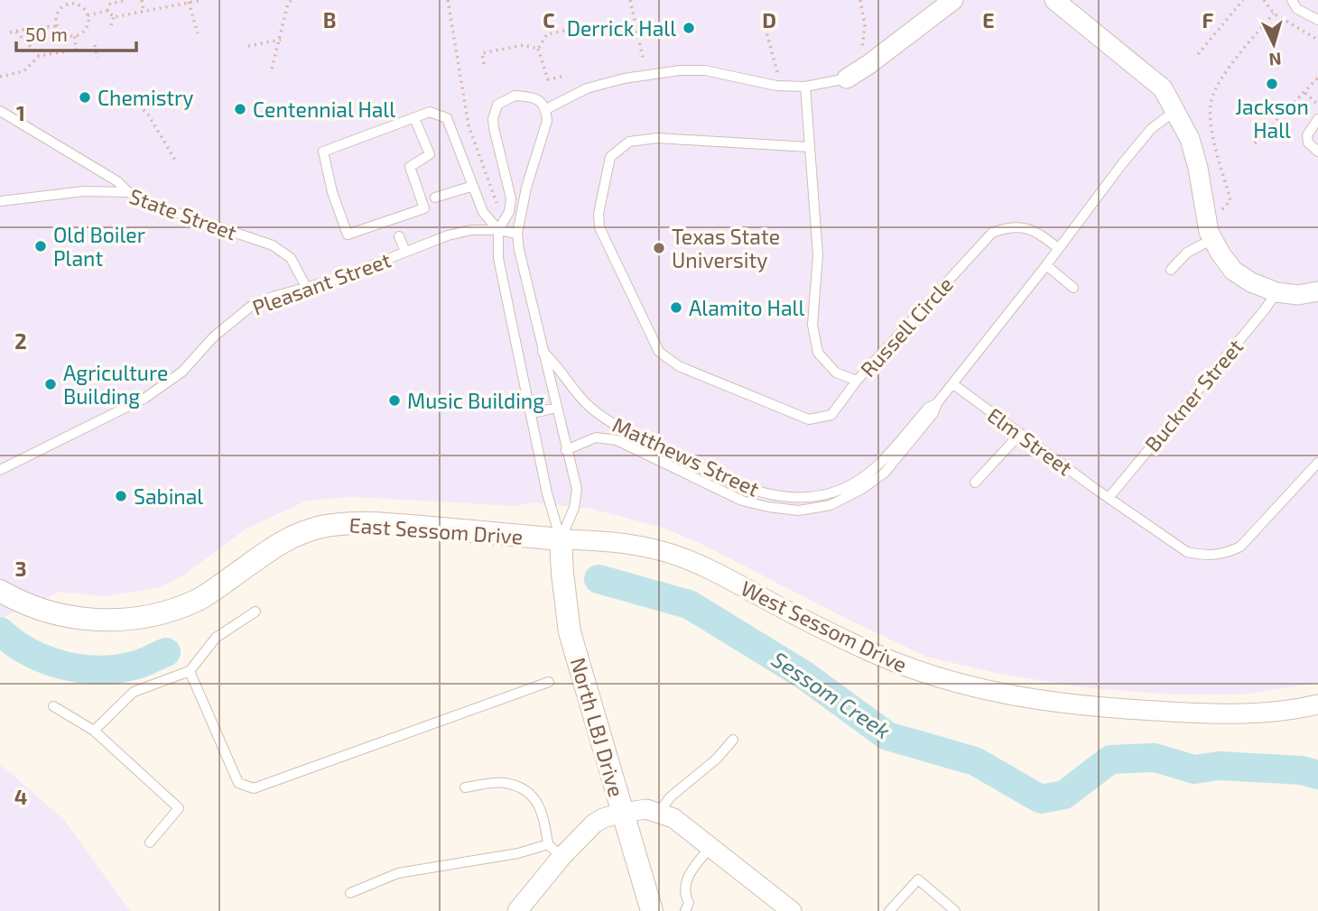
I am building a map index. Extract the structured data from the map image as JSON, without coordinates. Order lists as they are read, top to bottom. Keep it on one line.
{"streets":{"street":["East Sessom Drive","West Sessom Drive","North LBJ Drive"],"lane":["State Street","Pleasant Street","Russell Circle","Buckner Street","Elm Street","Matthews Street"]},"crossings":[["State Street","Pleasant Street"],["Russell Circle","Matthews Street"],["Buckner Street","Elm Street"],["Elm Street","Matthews Street"],["East Sessom Drive","West Sessom Drive"],["East Sessom Drive","North LBJ Drive"],["West Sessom Drive","North LBJ Drive"]],"water":["Sessom Creek"],"places":["Derrick Hall","Jackson Hall","Chemistry","Centennial Hall","Old Boiler Plant","Texas State University","Alamito Hall","Agriculture Building","Music Building","Sabinal"],"scale_bar":"50 m","north":"bottom","grid":{"columns":["B","C","D","E","F"],"rows":["1","2","3","4"]}}
